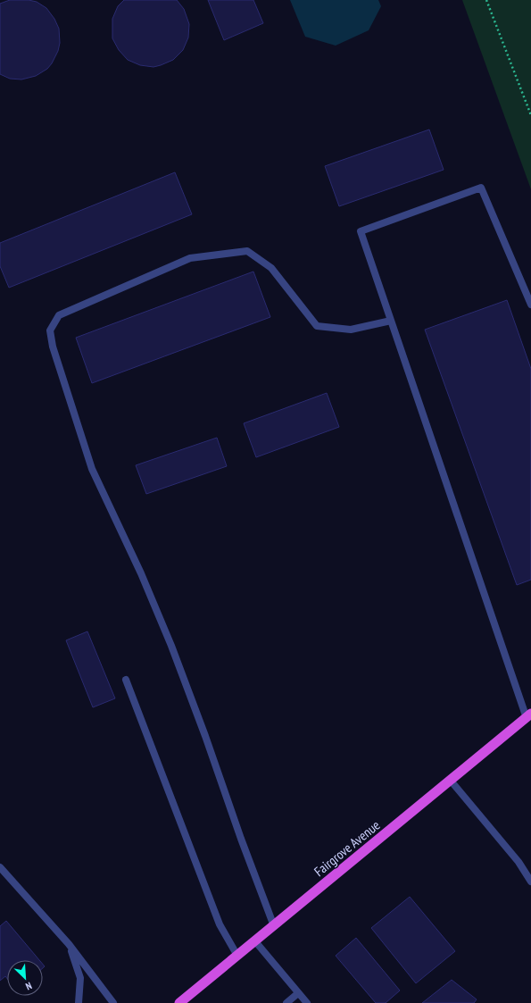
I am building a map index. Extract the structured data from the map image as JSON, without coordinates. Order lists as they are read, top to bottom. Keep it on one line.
{"streets":{"highway":["Fairgrove Avenue"]},"north":"bottom right"}
